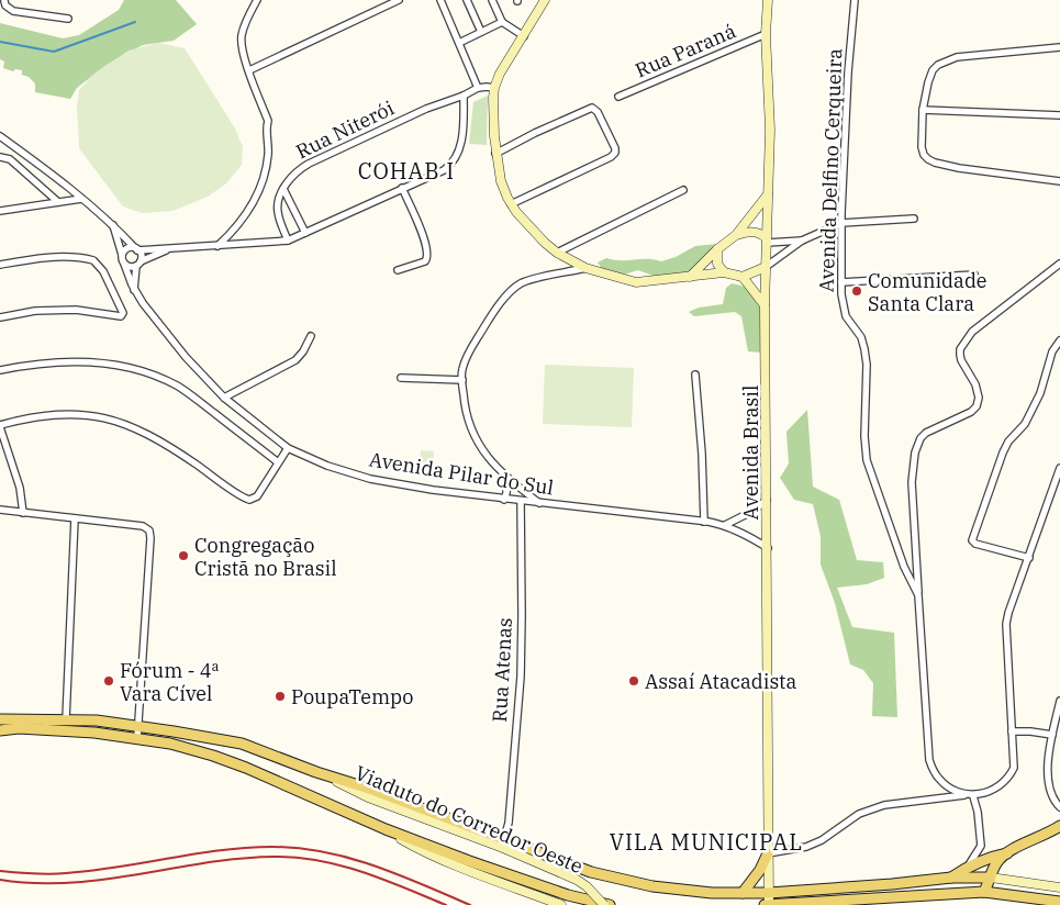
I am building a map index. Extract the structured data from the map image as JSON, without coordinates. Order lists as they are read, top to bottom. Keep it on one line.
{"streets":{"main road":["Avenida Brasil","Viaduto do Corredor Oeste"],"street":["Rua Paraná","Rua Niterói","Avenida Delfino Cerqueira","Avenida Pilar do Sul","Rua Atenas"]},"crossings":[["Rua Paraná","Avenida Brasil"],["Avenida Brasil","Avenida Pilar do Sul"],["Avenida Pilar do Sul","Rua Atenas"],["Rua Atenas","Viaduto do Corredor Oeste"]],"districts":["COHAB I","VILA MUNICIPAL"],"places":["Comunidade Santa Clara","Congregação Cristã no Brasil","Fórum - 4ª Vara Cível","Assaí Atacadista","PoupaTempo"]}
